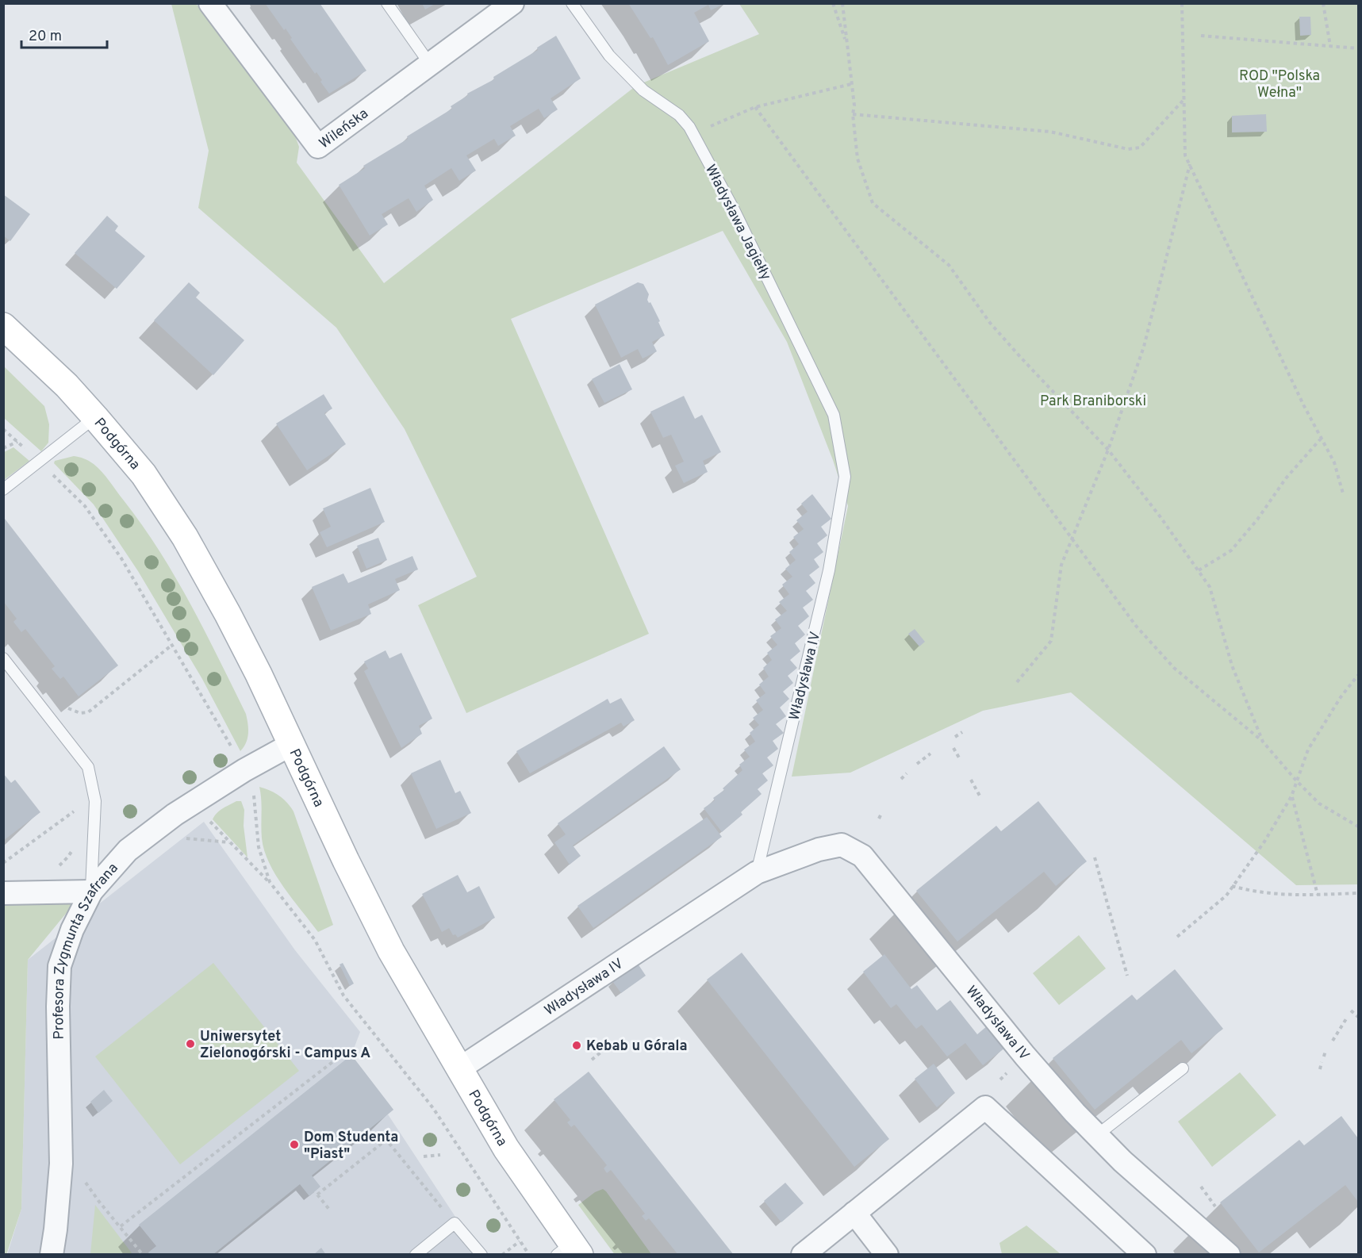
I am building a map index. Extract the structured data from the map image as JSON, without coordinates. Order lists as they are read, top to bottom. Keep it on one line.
{"streets":{"street":["Wileńska","Podgórna","Władysława IV","Profesora Zygmunta Szafrana"],"lane":["Władysława Jagiełły"]},"crossings":[["Władysława Jagiełły","Władysława IV"],["Podgórna","Władysława IV"],["Podgórna","Profesora Zygmunta Szafrana"]],"parks":["ROD \"Polska Wełna\"","Park Braniborski"],"places":["Uniwersytet Zielonogórski - Campus A","Kebab u Górala","Dom Studenta \"Piast\""],"scale_bar":"20 m"}
